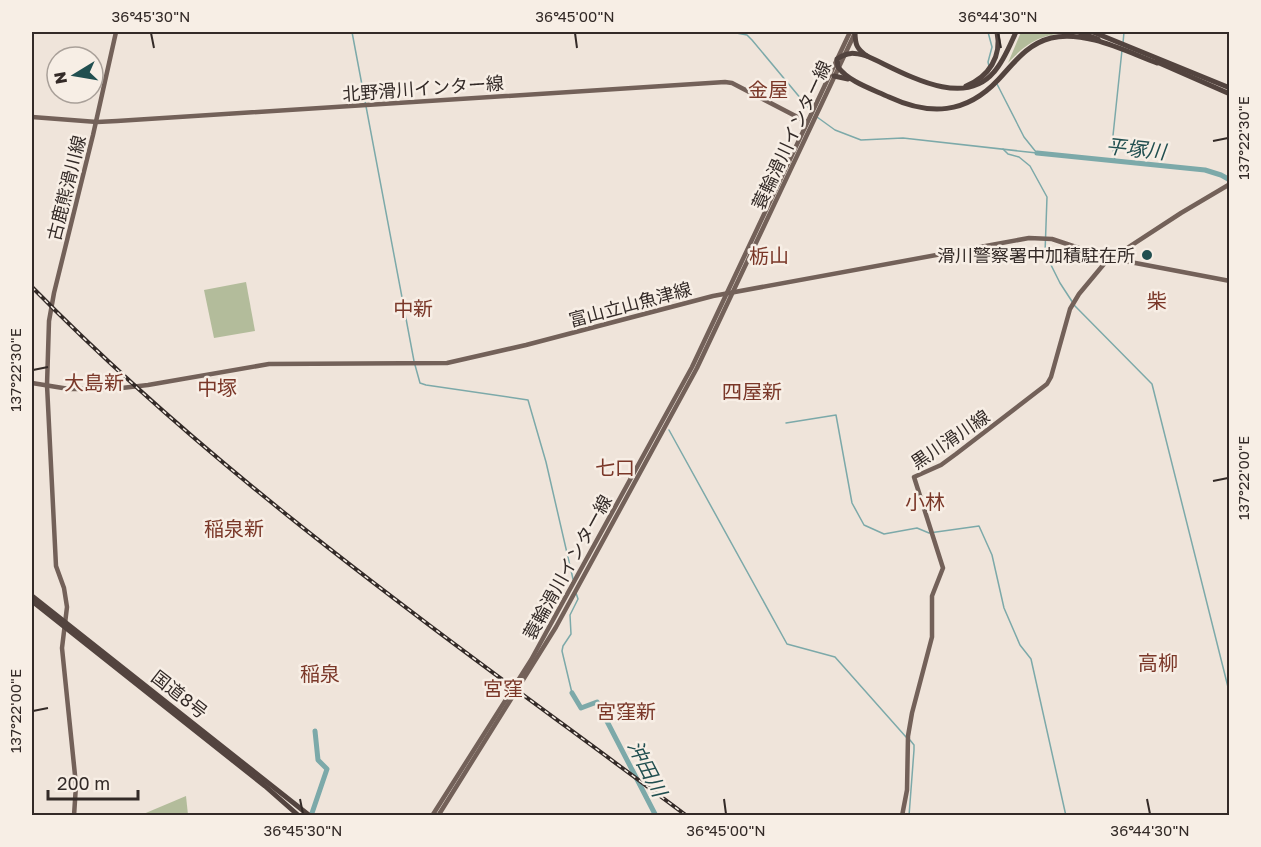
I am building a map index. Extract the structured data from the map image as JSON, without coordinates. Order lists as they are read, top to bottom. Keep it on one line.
{"streets":{"highway":["国道8号"],"main road":["北野滑川インター線","蓑輪滑川インター線","古鹿熊滑川線","富山立山魚津線","黒川滑川線"]},"crossings":[["北野滑川インター線","蓑輪滑川インター線"],["北野滑川インター線","古鹿熊滑川線"],["蓑輪滑川インター線","富山立山魚津線"],["古鹿熊滑川線","富山立山魚津線"],["古鹿熊滑川線","国道8号"],["富山立山魚津線","黒川滑川線"]],"districts":["金屋","栃山","柴","中新","大島新","中塚","四屋新","七口","小林","稲泉新","高柳","稲泉","宮窪","宮窪新"],"water":["平塚川","沖田川"],"places":["滑川警察署中加積駐在所"],"scale_bar":"200 m","north":"left","coordinates":["36°45'30\"N","36°45'00\"N","36°44'30\"N","137°22'30\"E","137°22'00\"E"]}
